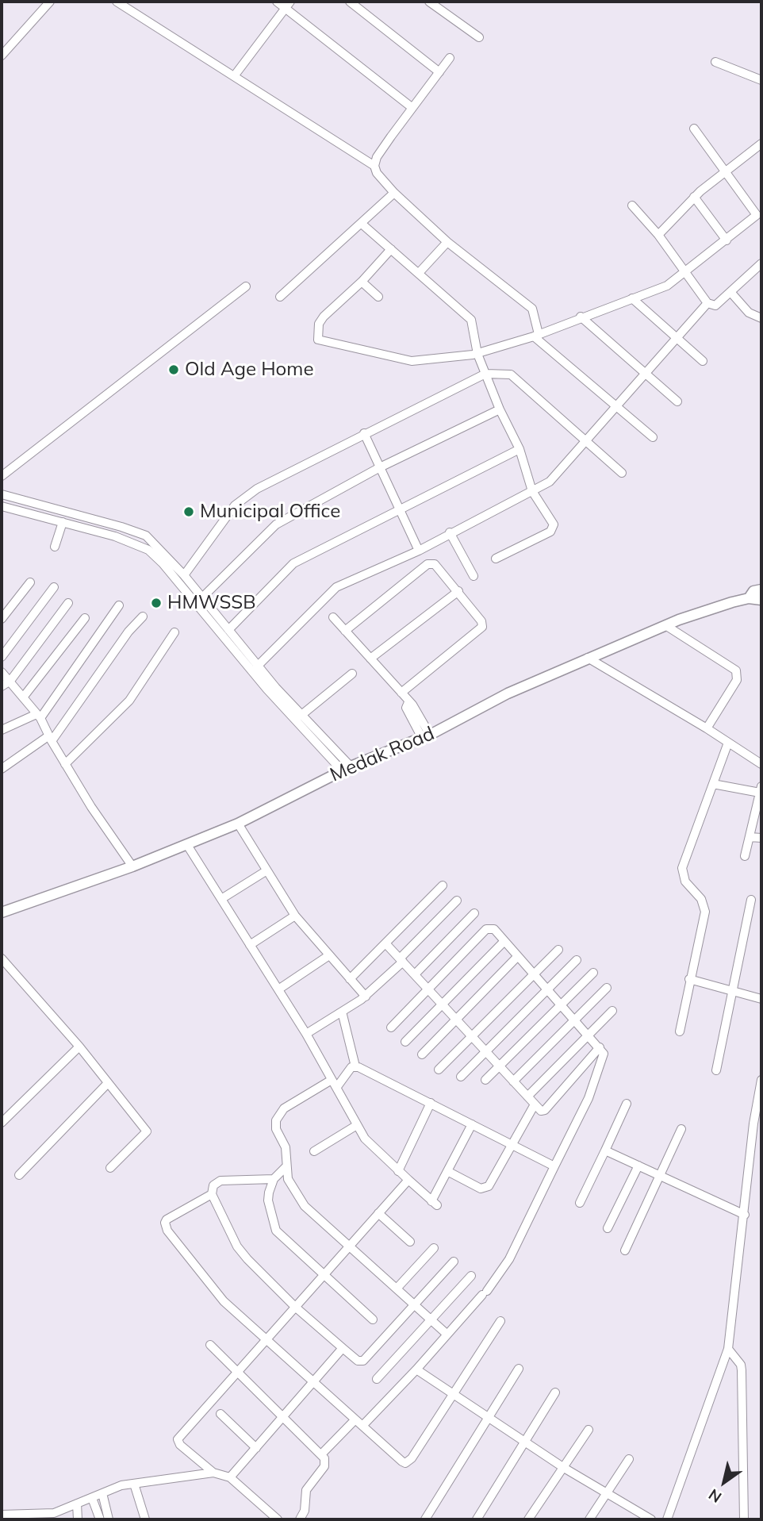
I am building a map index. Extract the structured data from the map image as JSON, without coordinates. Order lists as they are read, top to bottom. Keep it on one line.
{"streets":{"main road":["Medak Road"]},"places":["Old Age Home","Municipal Office","HMWSSB"],"north":"bottom left"}
